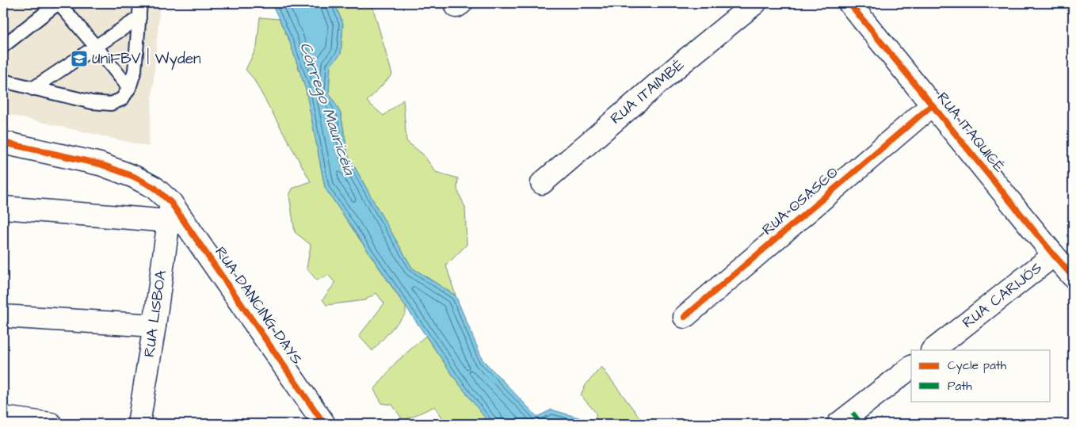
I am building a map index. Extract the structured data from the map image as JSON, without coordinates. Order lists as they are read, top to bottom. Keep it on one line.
{"streets":{"street":["RUA ITAIMBÉ","RUA ITAQUICÉ","RUA OSASCO","RUA CARIJÓS","RUA DANCING DAYS","RUA LISBOA"]},"crossings":[["RUA ITAQUICÉ","RUA OSASCO"],["RUA ITAQUICÉ","RUA CARIJÓS"],["RUA DANCING DAYS","RUA LISBOA"]],"water":["Córrego Mauricéia"],"places":{"school or university":["UniFBV | Wyden"]},"legend":["Cycle path","Path"]}
